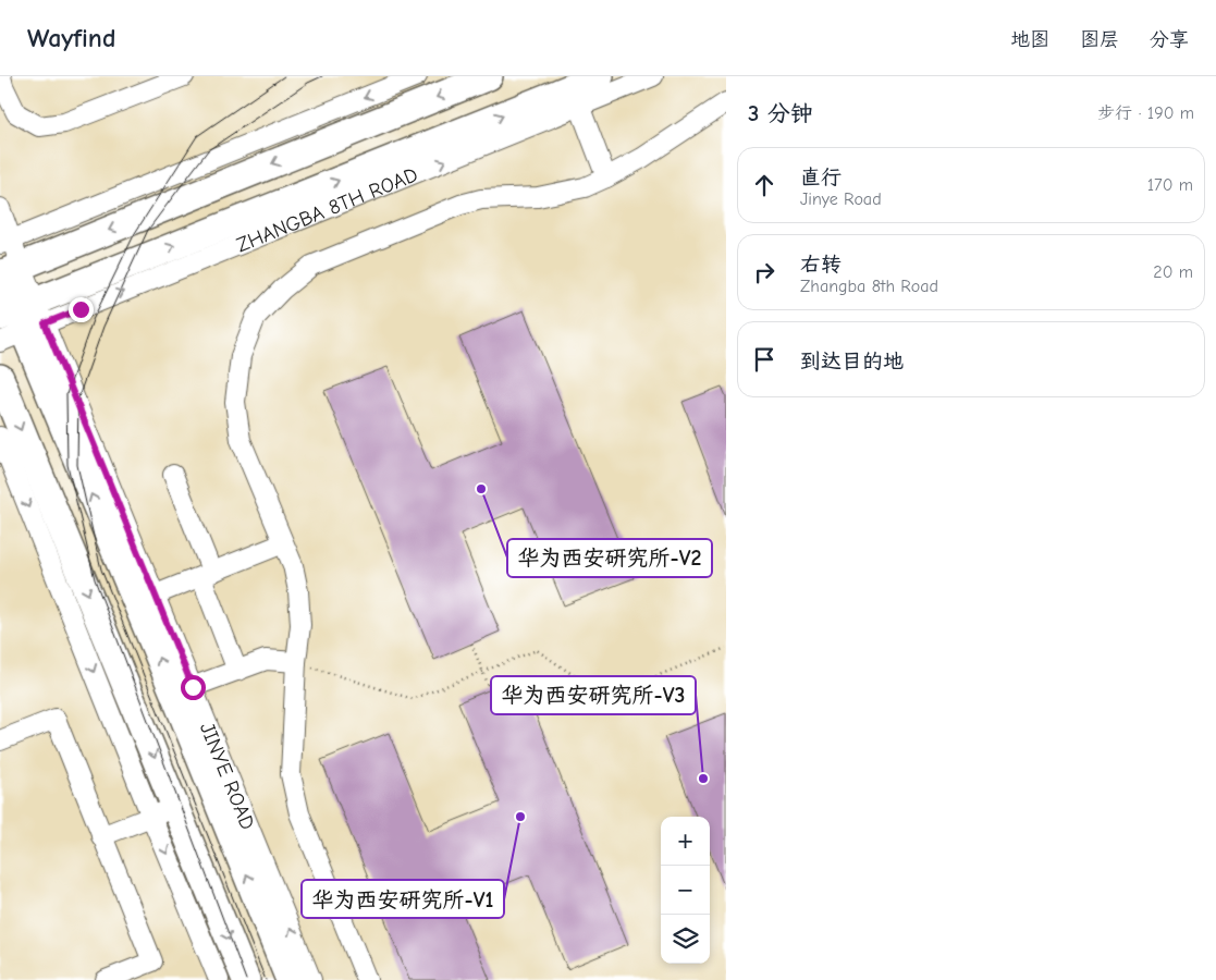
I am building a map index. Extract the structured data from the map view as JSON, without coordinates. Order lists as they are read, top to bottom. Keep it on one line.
{"streets":{"main road":["ZHANGBA 8TH ROAD","JINYE ROAD"]},"crossings":[["ZHANGBA 8TH ROAD","JINYE ROAD"]],"places":["华为西安研究所-V2","华为西安研究所-V3","华为西安研究所-V1"],"page":{"header":"Wayfind","nav":["地图","图层","分享"],"heading":["3 分钟","步行 · 190 m"],"list":[["直行","Jinye Road","170 m"],["右转","Zhangba 8th Road","20 m"],"到达目的地"],"map_buttons":["+","−"]}}
